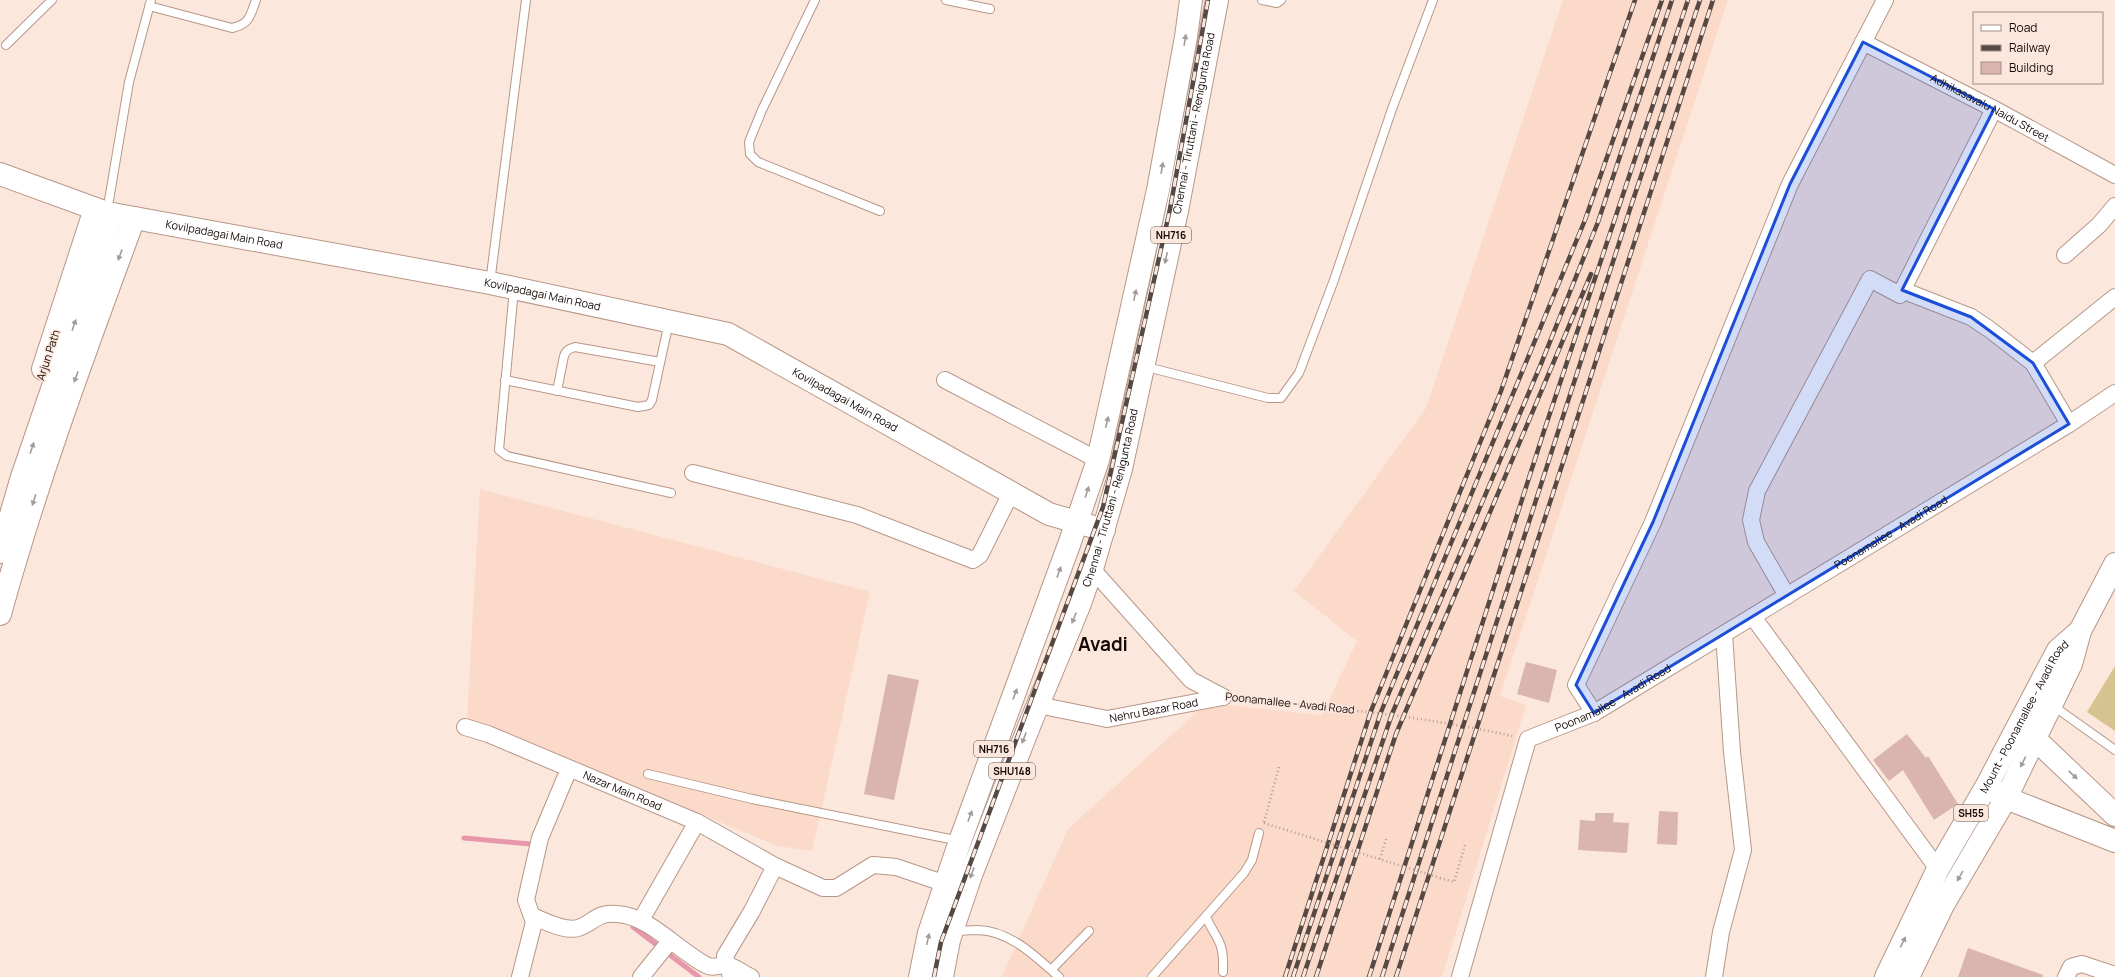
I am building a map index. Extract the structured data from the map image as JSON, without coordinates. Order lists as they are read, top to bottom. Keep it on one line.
{"streets":{"main road":["Chennai - Tiruttani - Renigunta Road","Kovilpadagai Main Road","NH716","Arjun Path","Mount - Poonamallee - Avadi Road","SHU148","SH55"],"street":["Adhikasavalu Naidu Street","Poonamallee - Avadi Road","Nehru Bazar Road","Nazar Main Road"]},"crossings":[["Chennai - Tiruttani - Renigunta Road","Kovilpadagai Main Road"],["Chennai - Tiruttani - Renigunta Road","Poonamallee - Avadi Road"],["Chennai - Tiruttani - Renigunta Road","Nehru Bazar Road"],["Chennai - Tiruttani - Renigunta Road","Nazar Main Road"],["Kovilpadagai Main Road","Arjun Path"],["Poonamallee - Avadi Road","Nehru Bazar Road"]],"districts":["Avadi"],"legend":["Road","Railway","Building"]}
